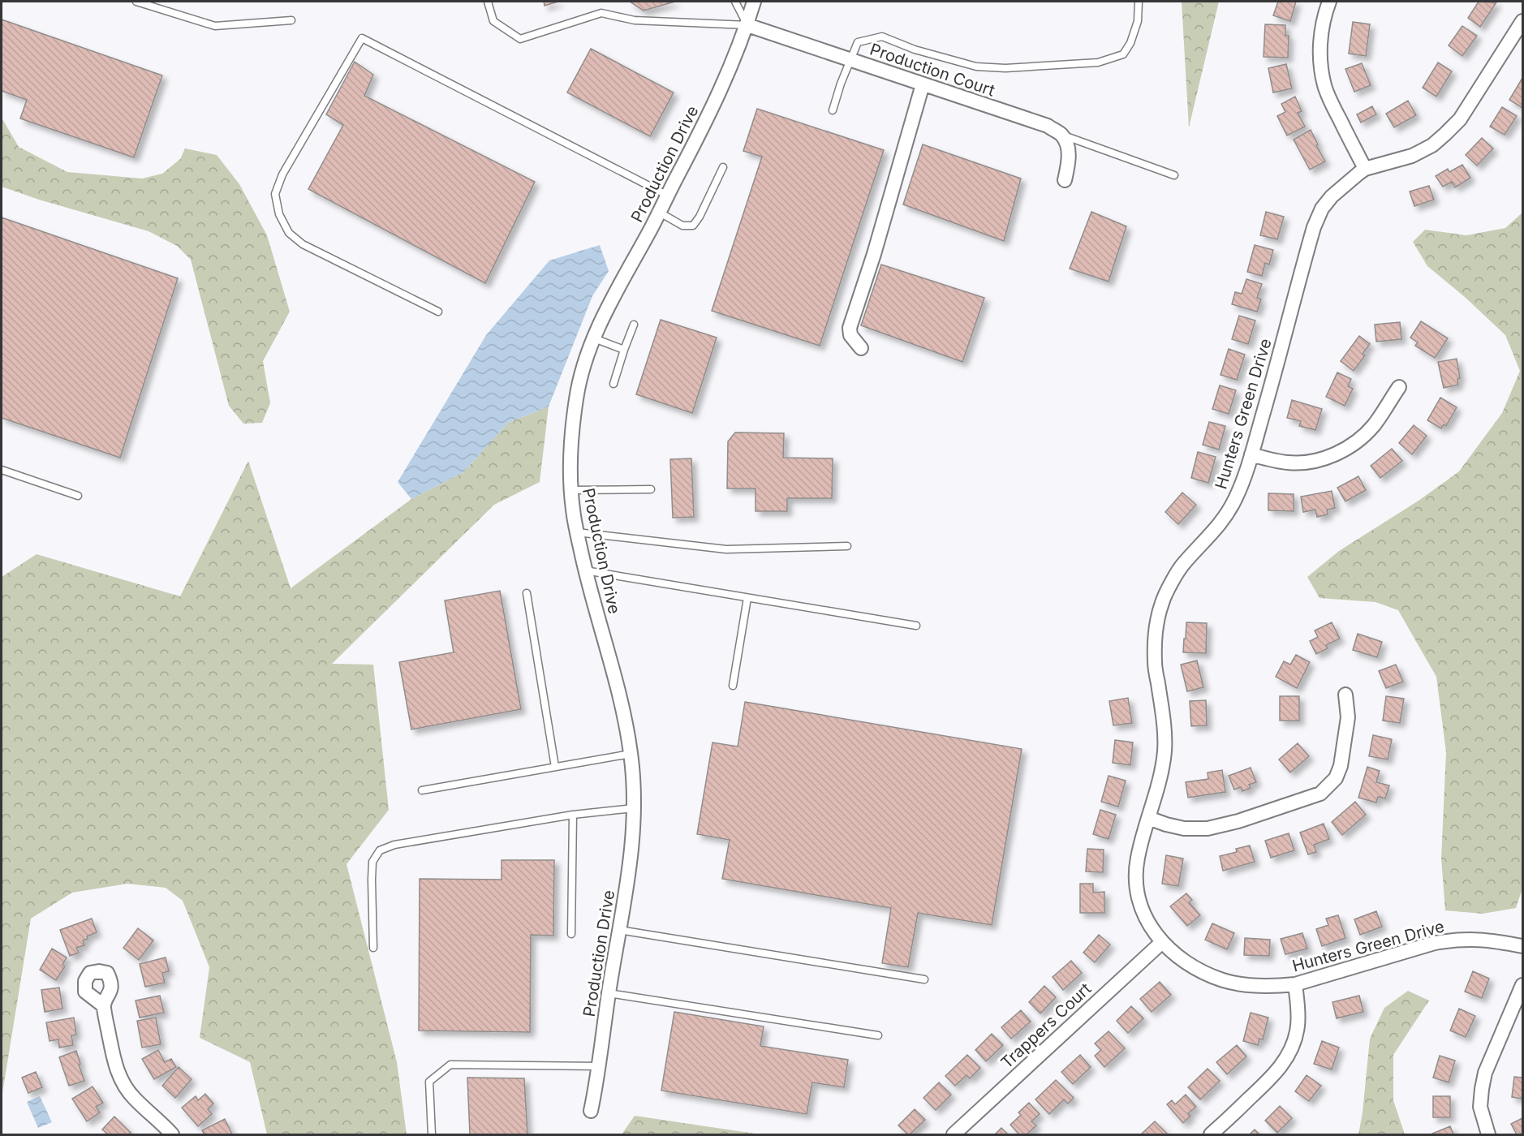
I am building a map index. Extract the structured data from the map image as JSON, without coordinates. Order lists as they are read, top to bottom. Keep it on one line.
{"streets":{"street":["Production Court","Production Drive","Hunters Green Drive","Trappers Court"]},"crossings":[["Production Court","Production Drive"],["Hunters Green Drive","Trappers Court"]]}
